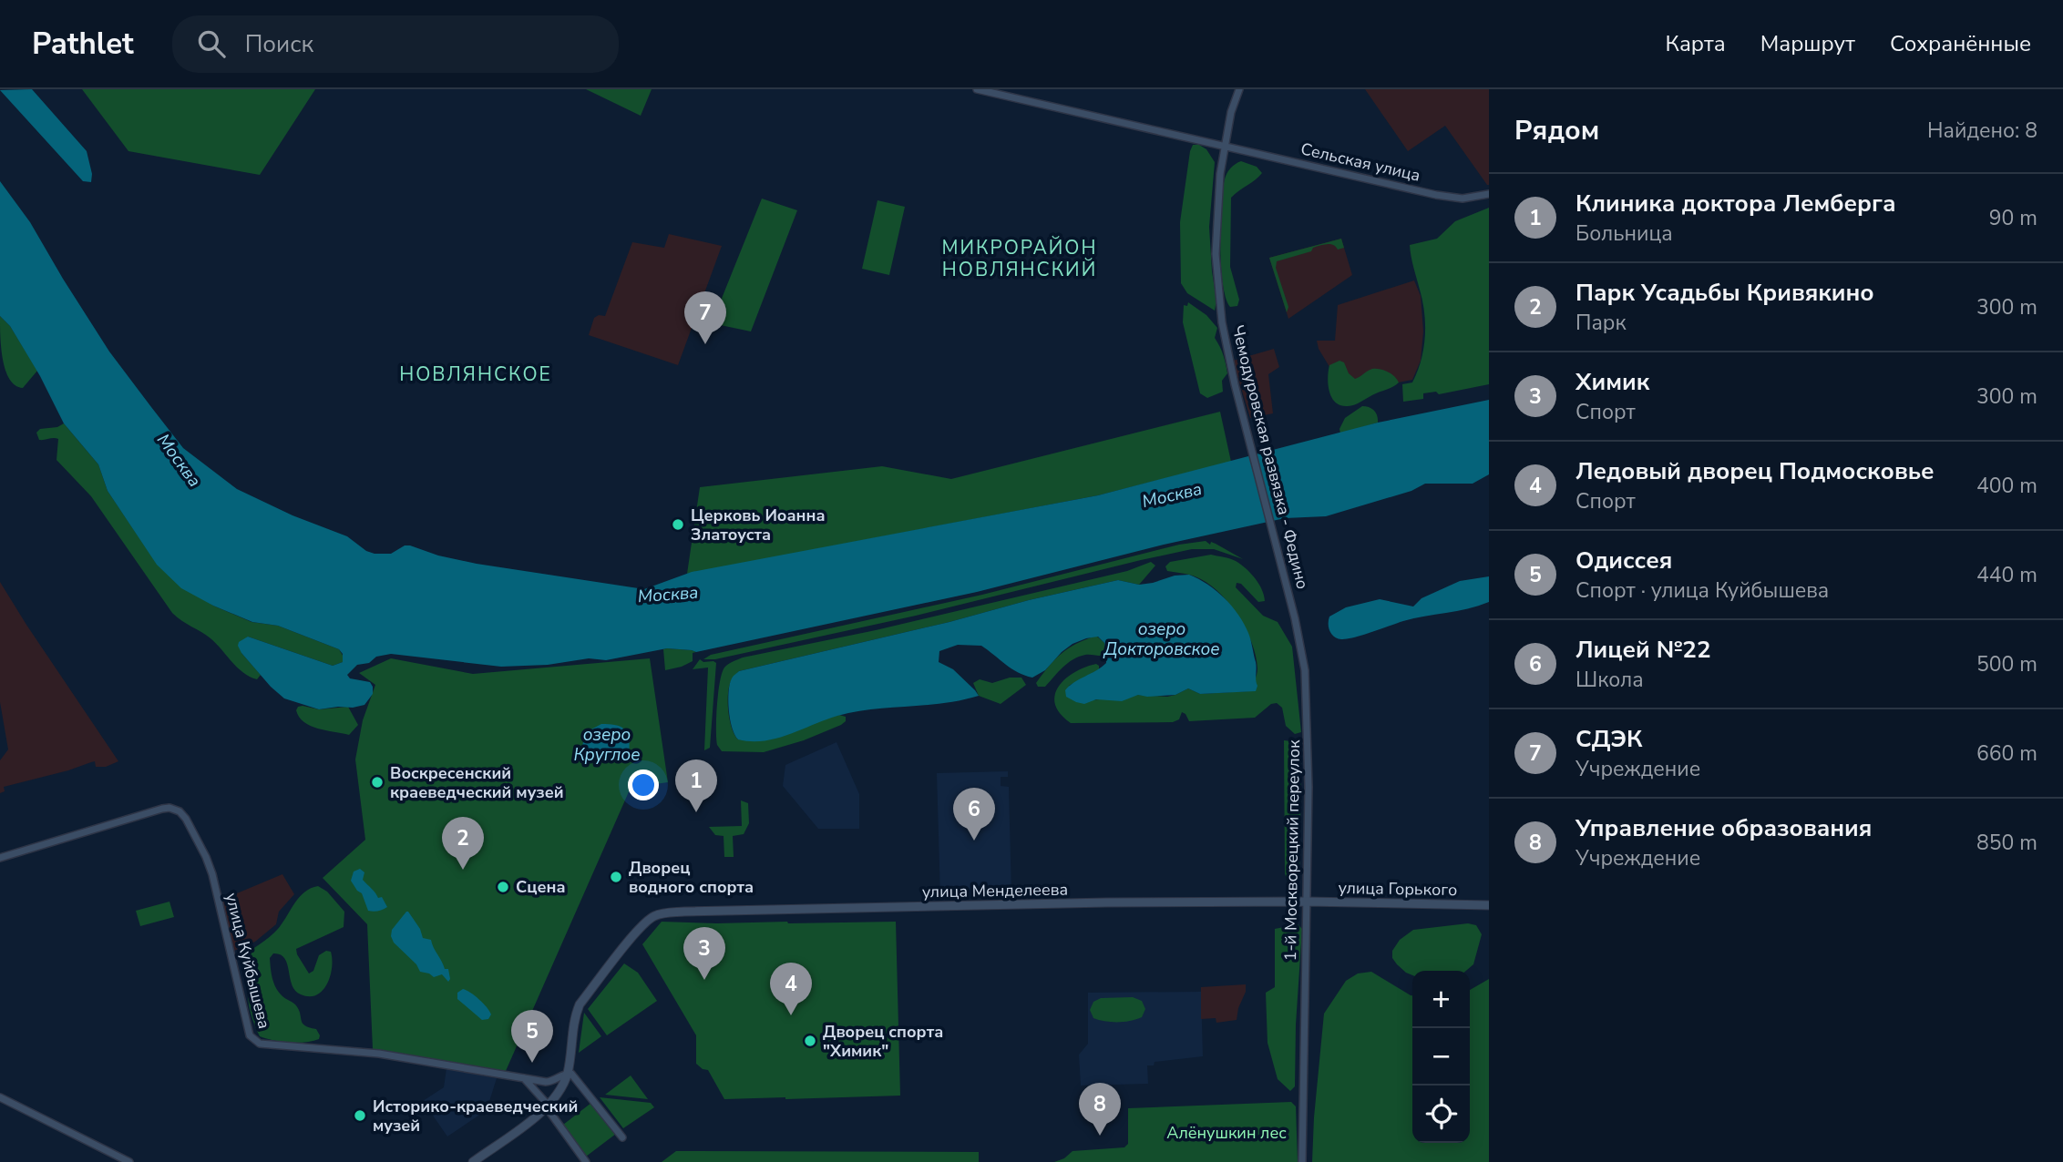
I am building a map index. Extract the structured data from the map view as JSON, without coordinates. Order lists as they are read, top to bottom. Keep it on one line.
{"streets":{"main road":["улица Горького","улица Менделеева"],"street":["Сельская улица","Чемодуровская развязка - Федино","1-й Москворецкий переулок","улица Куйбышева"]},"crossings":[["Сельская улица","Чемодуровская развязка - Федино"],["Чемодуровская развязка - Федино","1-й Москворецкий переулок"],["1-й Москворецкий переулок","улица Горького"],["1-й Москворецкий переулок","улица Менделеева"],["улица Горького","улица Менделеева"]],"districts":["МИКРОРАЙОН НОВЛЯНСКИЙ","НОВЛЯНСКОЕ"],"water":["Москва","озеро Докторовское","озеро Круглое"],"parks":["Алёнушкин лес"],"places":["Церковь Иоанна Златоуста","Воскресенский краеведческий музей","Дворец водного спорта","Сцена","Дворец спорта \"Химик\"","Историко-краеведческий музей"],"page":{"header":"Pathlet","search":"Поиск","nav":["Карта","Маршрут","Сохранённые"],"heading":["Рядом","Найдено: 8"],"list":[{"mark":"1","name":"Клиника доктора Лемберга","note":"Больница","value":"90 m"},{"mark":"2","name":"Парк Усадьбы Кривякино","note":"Парк","value":"300 m"},{"mark":"3","name":"Химик","note":"Спорт","value":"300 m"},{"mark":"4","name":"Ледовый дворец Подмосковье","note":"Спорт","value":"400 m"},{"mark":"5","name":"Одиссея","note":"Спорт · улица Куйбышева","value":"440 m"},{"mark":"6","name":"Лицей №22","note":"Школа","value":"500 m"},{"mark":"7","name":"СДЭК","note":"Учреждение","value":"660 m"},{"mark":"8","name":"Управление образования","note":"Учреждение","value":"850 m"}],"pins":["7","1","6","2","3","4","5","8"],"map_buttons":["+","−"]}}
